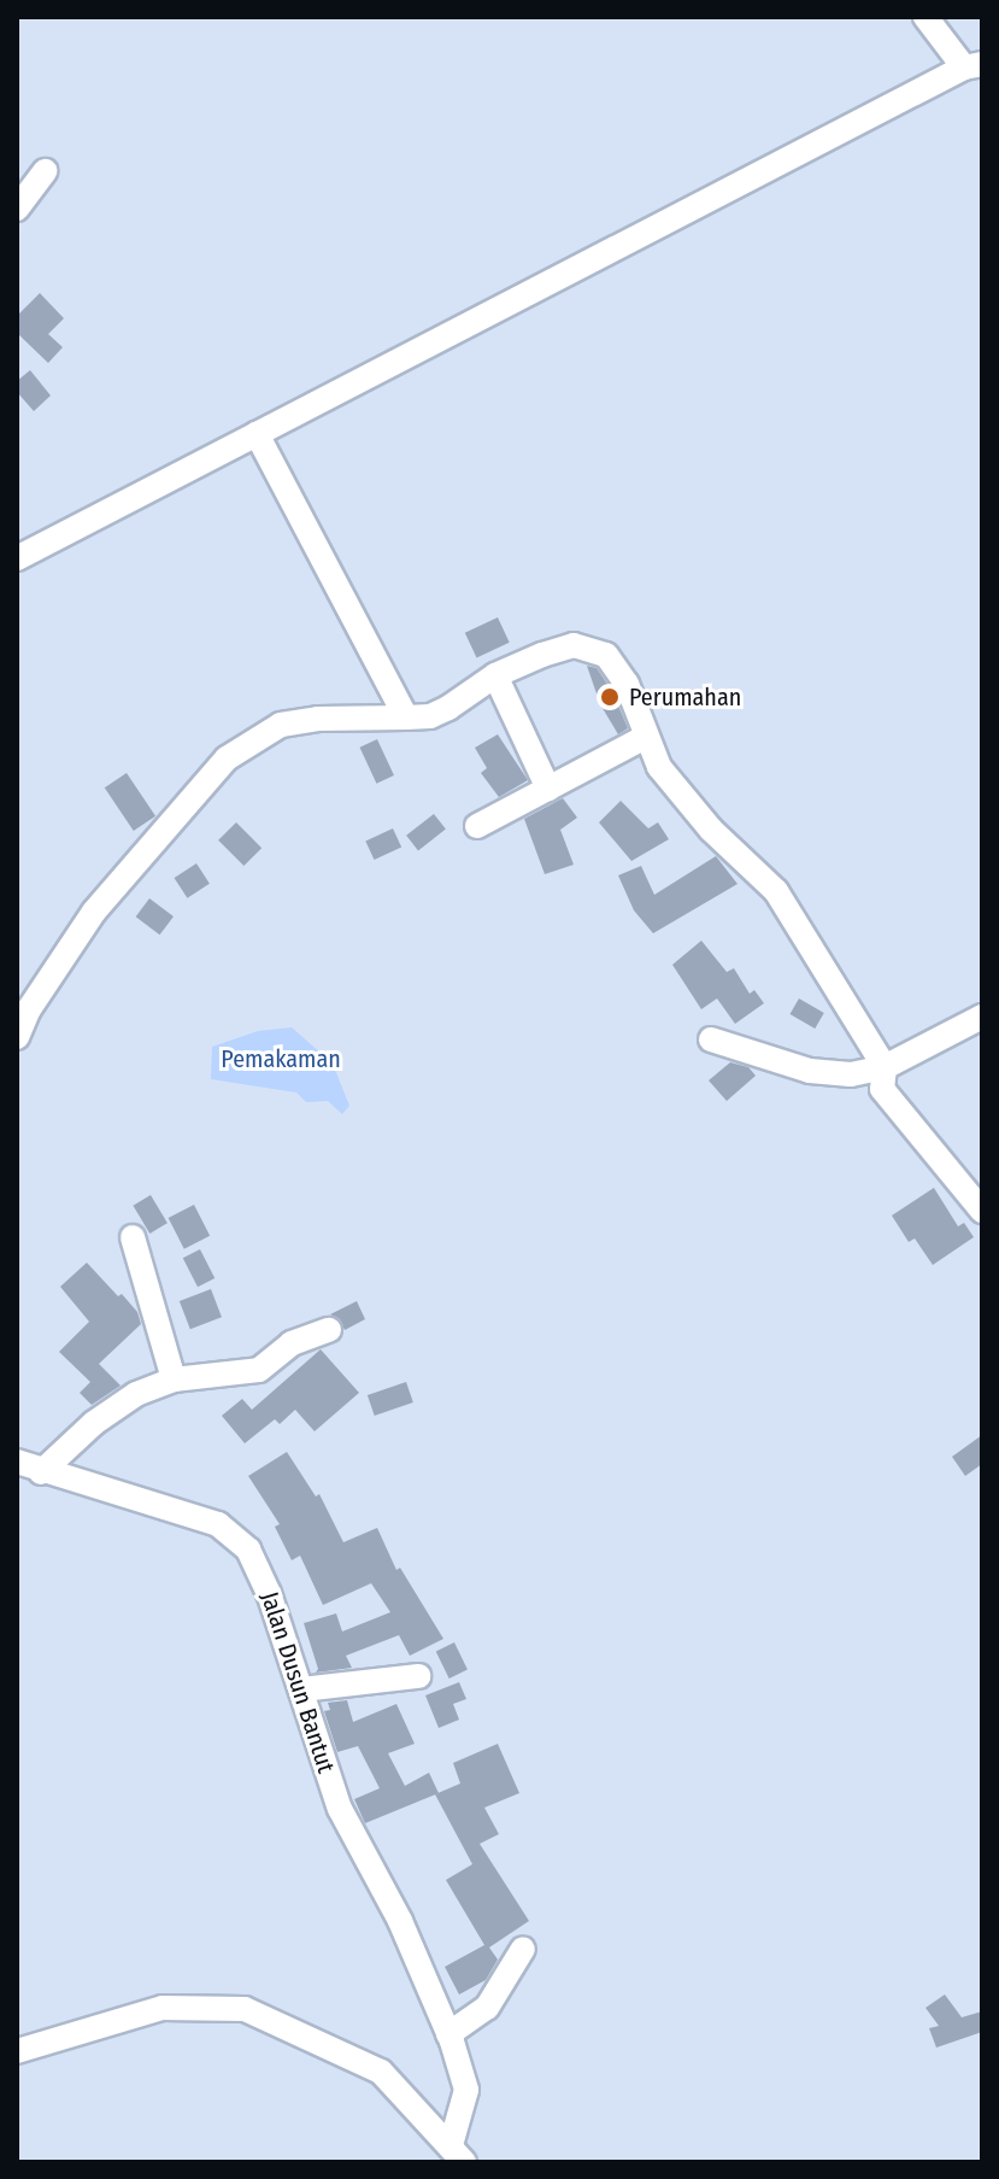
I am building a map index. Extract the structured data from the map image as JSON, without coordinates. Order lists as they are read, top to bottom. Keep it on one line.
{"streets":{"street":["Jalan Dusun Bantut"]},"parks":["Pemakaman"],"places":["Perumahan"]}
